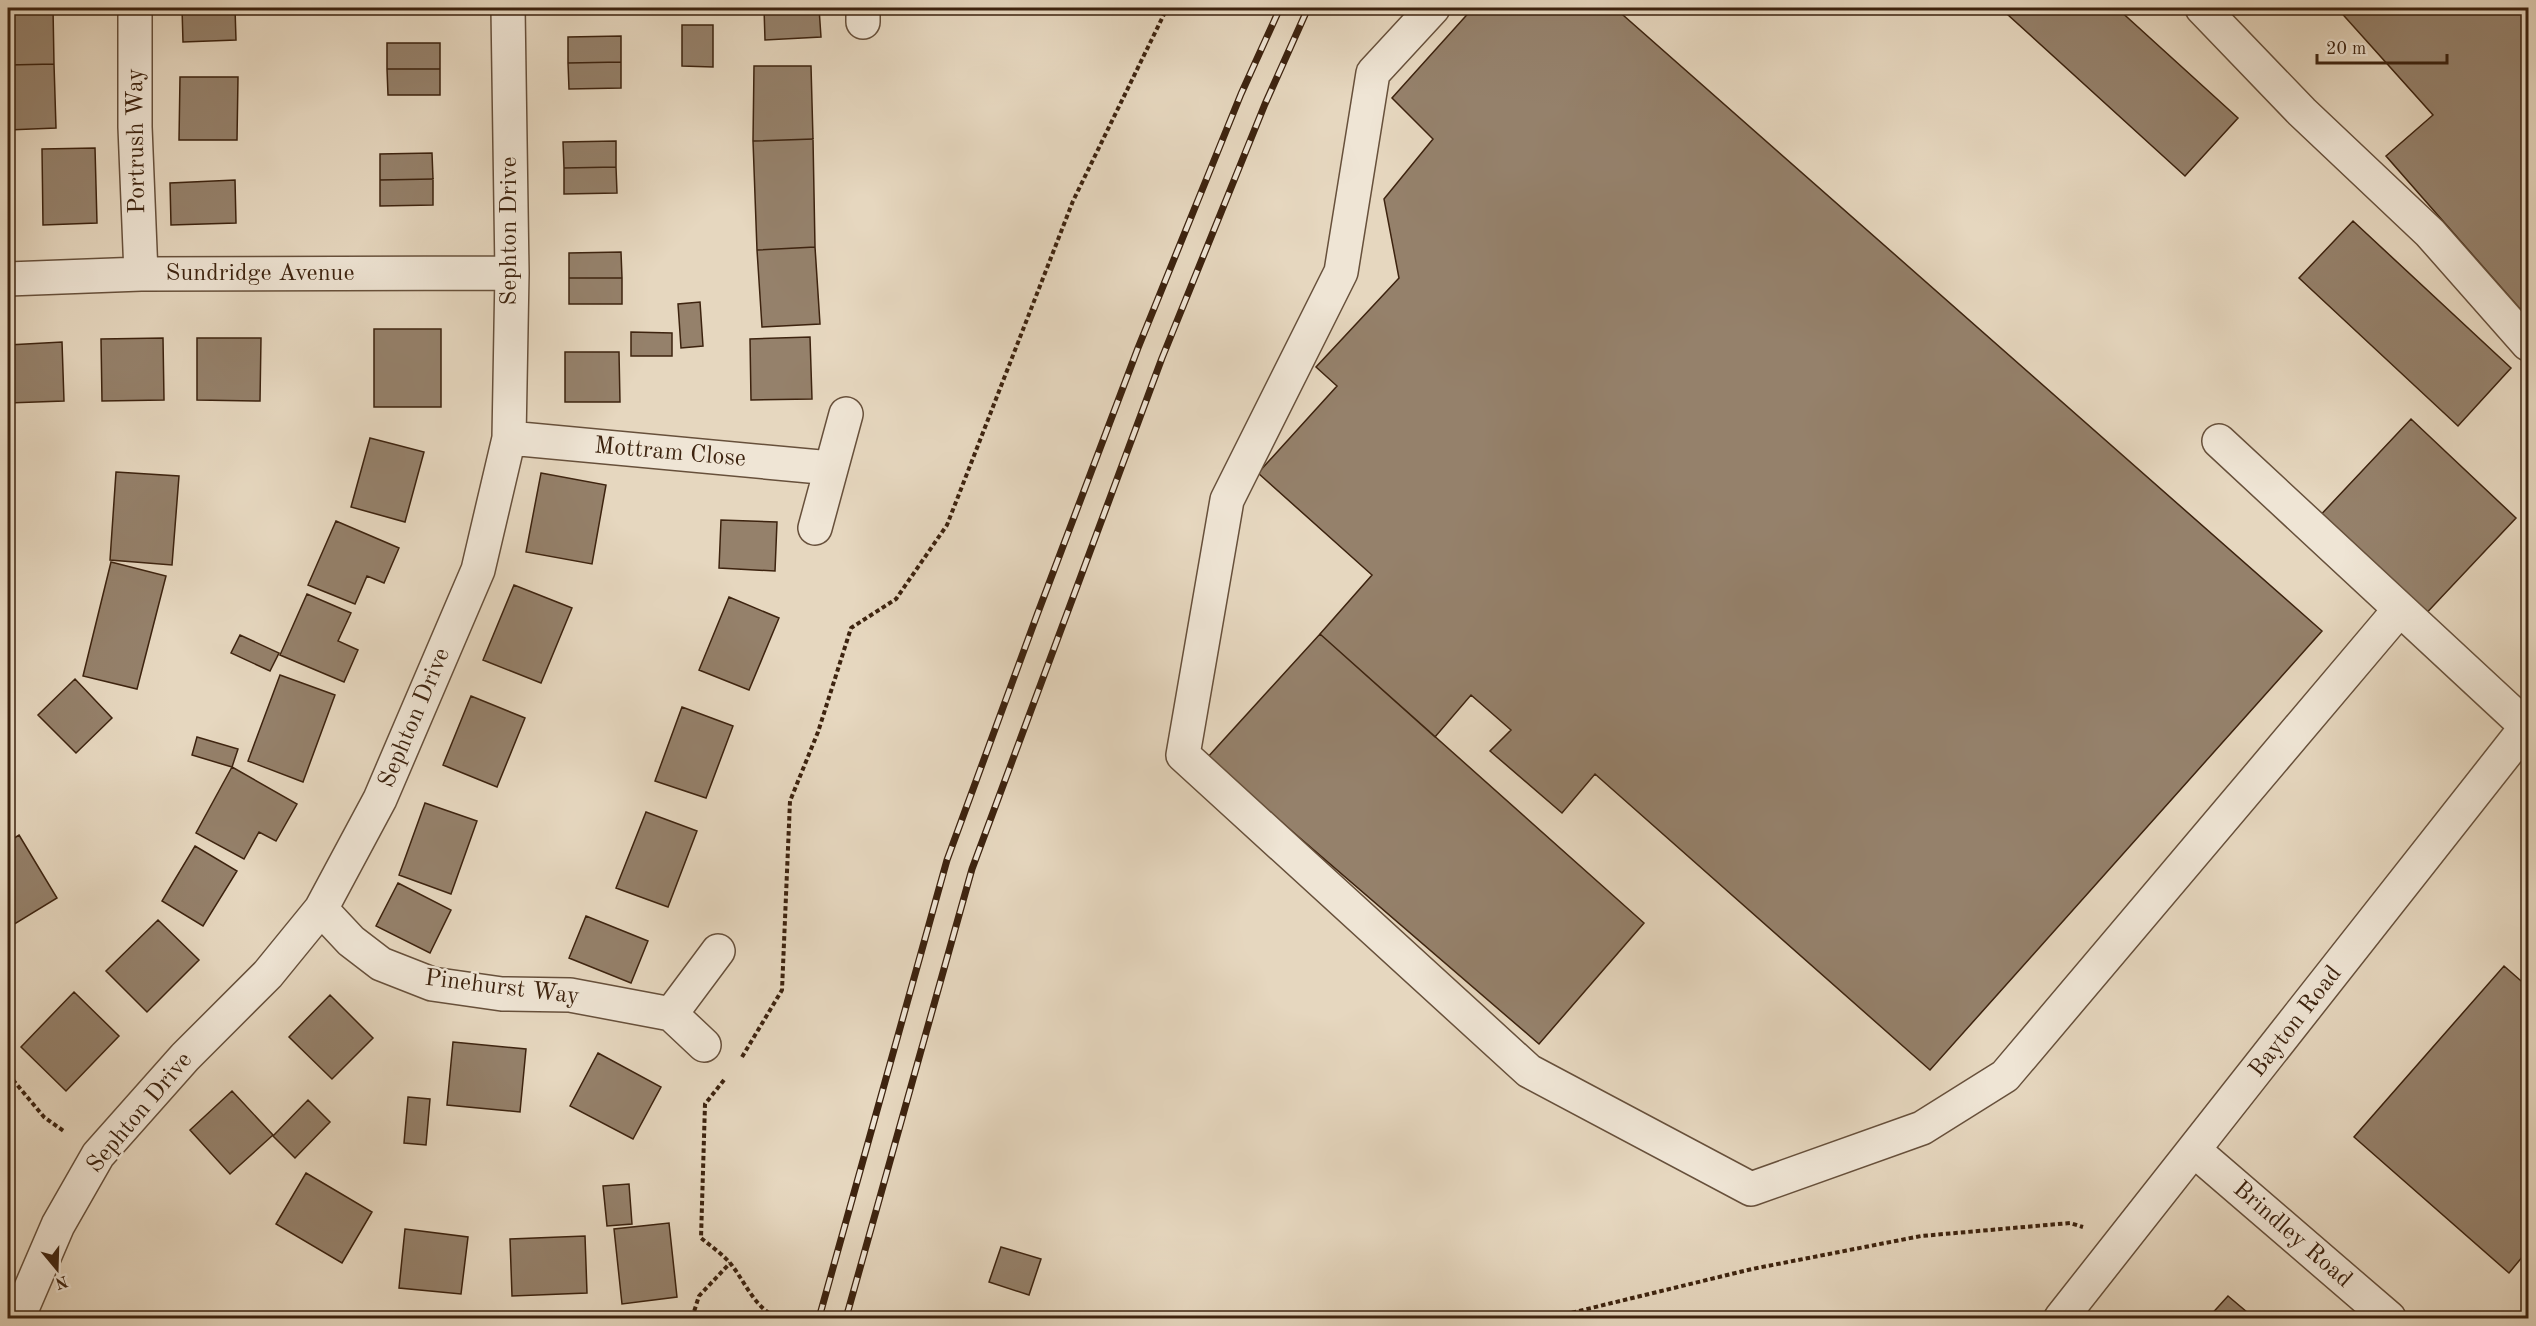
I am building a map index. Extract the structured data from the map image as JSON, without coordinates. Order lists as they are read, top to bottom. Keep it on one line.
{"streets":{"street":["Portrush Way","Sephton Drive","Sundridge Avenue","Mottram Close","Pinehurst Way","Bayton Road","Brindley Road"]},"crossings":[["Portrush Way","Sundridge Avenue"],["Sephton Drive","Sundridge Avenue"],["Sephton Drive","Mottram Close"],["Sephton Drive","Pinehurst Way"],["Bayton Road","Brindley Road"]],"scale_bar":"20 m","north":"bottom"}
